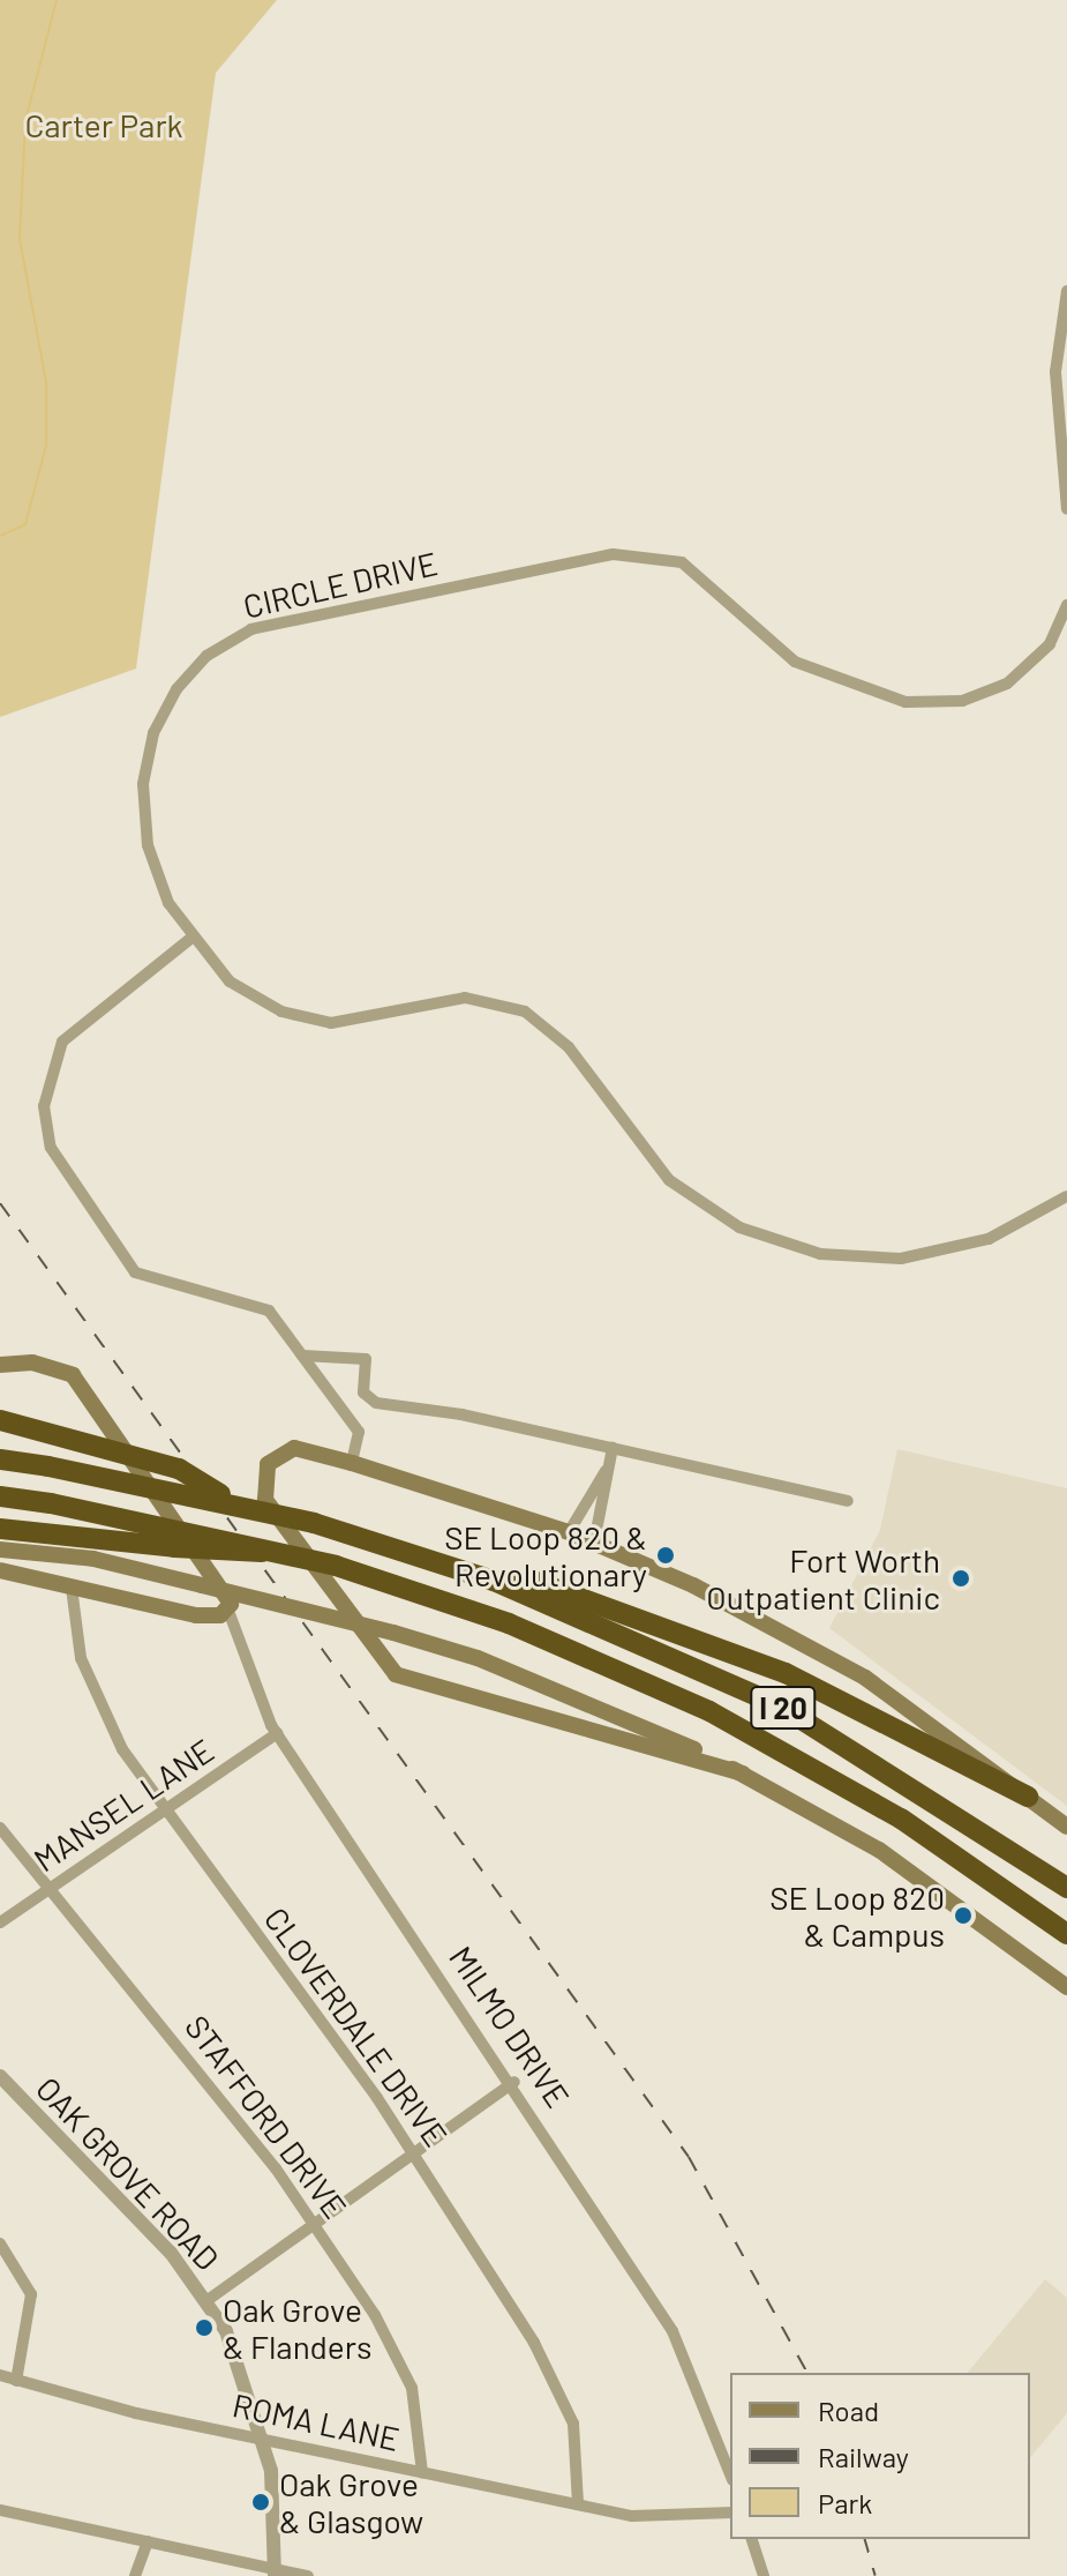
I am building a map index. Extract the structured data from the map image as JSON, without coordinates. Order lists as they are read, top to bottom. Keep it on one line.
{"streets":{"highway":["I 20"],"street":["CIRCLE DRIVE","MANSEL LANE","CLOVERDALE DRIVE","MILMO DRIVE","STAFFORD DRIVE","OAK GROVE ROAD","ROMA LANE"]},"crossings":[["MANSEL LANE","CLOVERDALE DRIVE"],["MANSEL LANE","MILMO DRIVE"],["MANSEL LANE","STAFFORD DRIVE"],["CLOVERDALE DRIVE","ROMA LANE"],["STAFFORD DRIVE","ROMA LANE"],["OAK GROVE ROAD","ROMA LANE"]],"parks":["Carter Park"],"places":["SE Loop 820 & Revolutionary","Fort Worth Outpatient Clinic","SE Loop 820 & Campus","Oak Grove & Flanders","Oak Grove & Glasgow"],"legend":["Road","Railway","Park"]}
